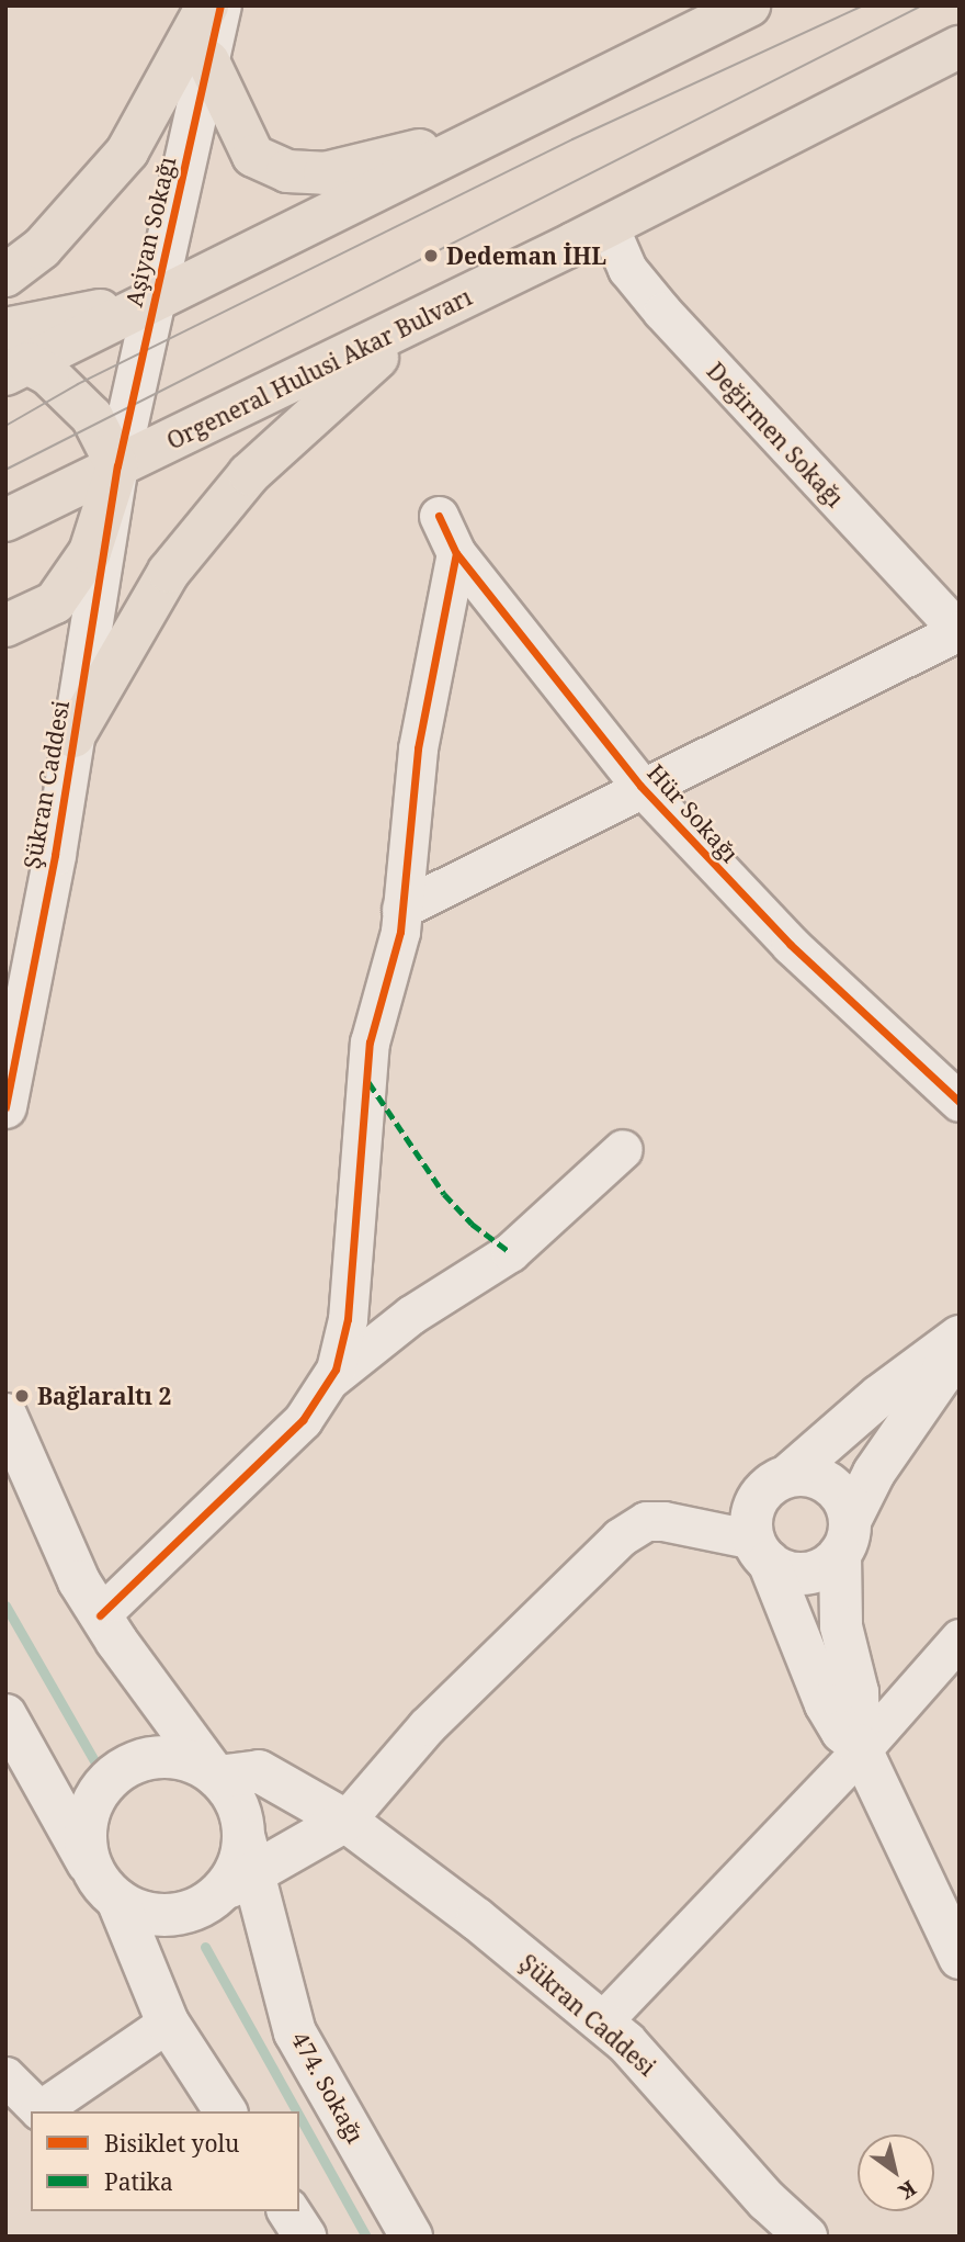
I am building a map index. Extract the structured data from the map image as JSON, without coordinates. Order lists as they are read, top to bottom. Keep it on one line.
{"streets":{"main road":["Orgeneral Hulusi Akar Bulvarı"],"street":["Aşiyan Sokağı","Değirmen Sokağı","Şükran Caddesi","Hür Sokağı","474. Sokağı"]},"crossings":[["Aşiyan Sokağı","Orgeneral Hulusi Akar Bulvarı"],["Aşiyan Sokağı","Şükran Caddesi"],["Orgeneral Hulusi Akar Bulvarı","Değirmen Sokağı"],["Orgeneral Hulusi Akar Bulvarı","Şükran Caddesi"],["Şükran Caddesi","474. Sokağı"]],"places":["Dedeman İHL","Bağlaraltı 2"],"legend":["Bisiklet yolu","Patika"],"north":"bottom right"}
